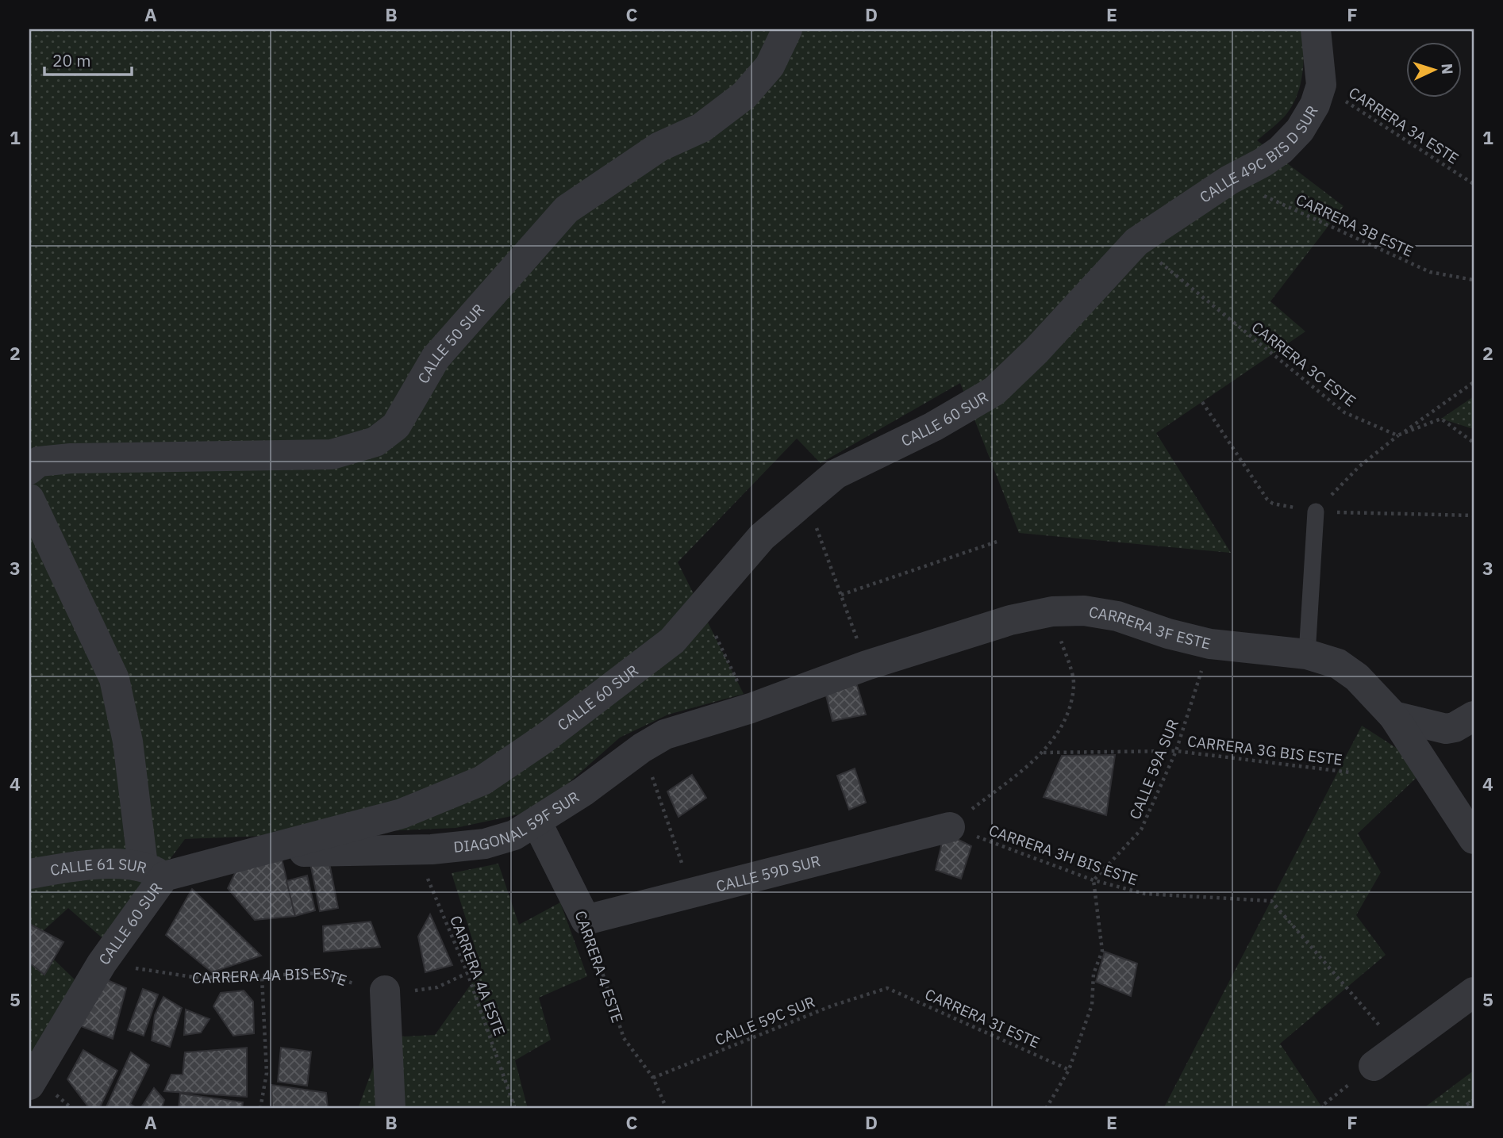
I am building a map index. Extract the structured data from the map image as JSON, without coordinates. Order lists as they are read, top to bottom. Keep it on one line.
{"streets":{"street":["CALLE 49C BIS D SUR","CALLE 50 SUR","CALLE 60 SUR","CARRERA 3F ESTE","DIAGONAL 59F SUR","CALLE 61 SUR","CALLE 59D SUR","CARRERA 4 ESTE"],"path":["CARRERA 3A ESTE","CARRERA 3B ESTE","CARRERA 3C ESTE","CARRERA 3G BIS ESTE","CALLE 59A SUR","CARRERA 3H BIS ESTE","CARRERA 4A ESTE","CARRERA 4A BIS ESTE","CARRERA 3I ESTE","CALLE 59C SUR"]},"crossings":[["CARRERA 3A ESTE","CALLE 49C BIS D SUR"],["CALLE 49C BIS D SUR","CARRERA 3B ESTE"],["CALLE 49C BIS D SUR","CARRERA 3C ESTE"],["CALLE 49C BIS D SUR","CALLE 60 SUR"],["CARRERA 3C ESTE","CALLE 60 SUR"],["CALLE 60 SUR","DIAGONAL 59F SUR"],["CALLE 60 SUR","CALLE 61 SUR"],["CALLE 60 SUR","CARRERA 4A BIS ESTE"],["CARRERA 3F ESTE","CALLE 59A SUR"],["CARRERA 3F ESTE","DIAGONAL 59F SUR"],["CARRERA 3G BIS ESTE","CALLE 59A SUR"],["CALLE 59A SUR","CARRERA 3H BIS ESTE"],["DIAGONAL 59F SUR","CARRERA 4 ESTE"],["DIAGONAL 59F SUR","CARRERA 4A ESTE"],["CARRERA 3H BIS ESTE","CALLE 59D SUR"],["CALLE 59D SUR","CARRERA 4 ESTE"],["CARRERA 4 ESTE","CALLE 59C SUR"],["CARRERA 3I ESTE","CALLE 59C SUR"]],"scale_bar":"20 m","north":"right","grid":{"columns":["A","B","C","D","E","F"],"rows":["1","2","3","4","5"]}}
